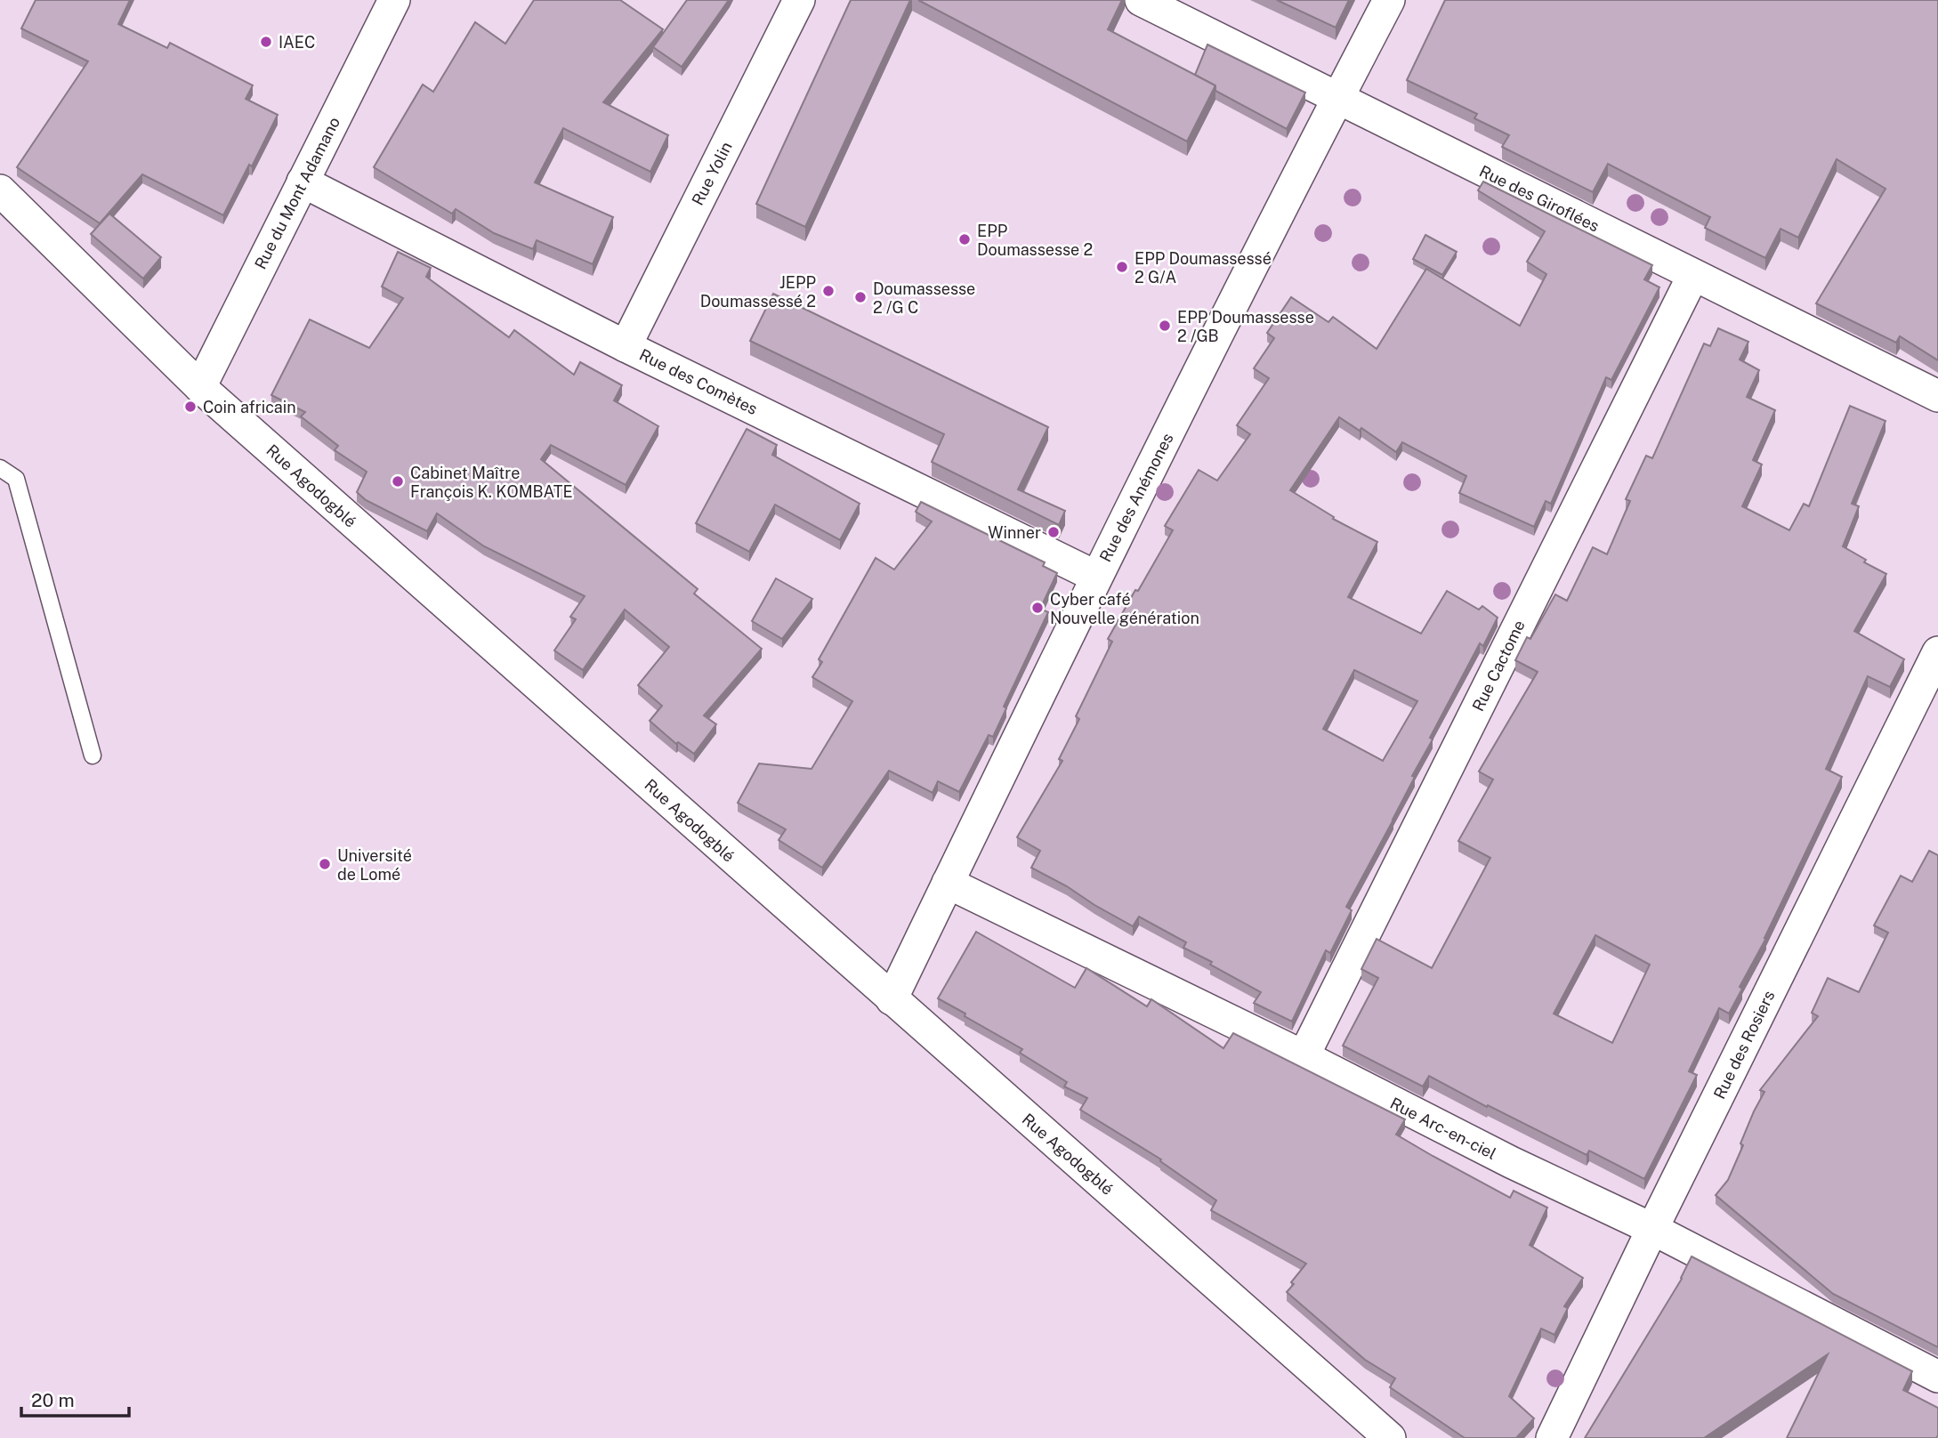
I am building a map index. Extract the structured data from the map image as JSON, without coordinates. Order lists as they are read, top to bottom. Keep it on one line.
{"streets":{"street":["Rue Yolin","Rue du Mont Adamano","Rue des Giroflées","Rue des Comètes","Rue Agodogblé","Rue des Anémones","Rue Cactome","Rue des Rosiers","Rue Arc-en-ciel"]},"crossings":[["Rue Yolin","Rue des Comètes"],["Rue du Mont Adamano","Rue des Comètes"],["Rue du Mont Adamano","Rue Agodogblé"],["Rue des Giroflées","Rue des Anémones"],["Rue des Giroflées","Rue Cactome"],["Rue des Comètes","Rue des Anémones"],["Rue Agodogblé","Rue des Anémones"],["Rue des Anémones","Rue Arc-en-ciel"],["Rue Cactome","Rue Arc-en-ciel"],["Rue des Rosiers","Rue Arc-en-ciel"]],"places":["IAEC","EPP Doumassesse 2","EPP Doumassessé 2 G/A","JEPP Doumassessé 2","Doumassesse 2 /G C","EPP Doumassesse 2 /GB","Coin africain","Cabinet Maître François K. KOMBATE","Winner","Cyber café Nouvelle génération","Université de Lomé"],"scale_bar":"20 m"}
